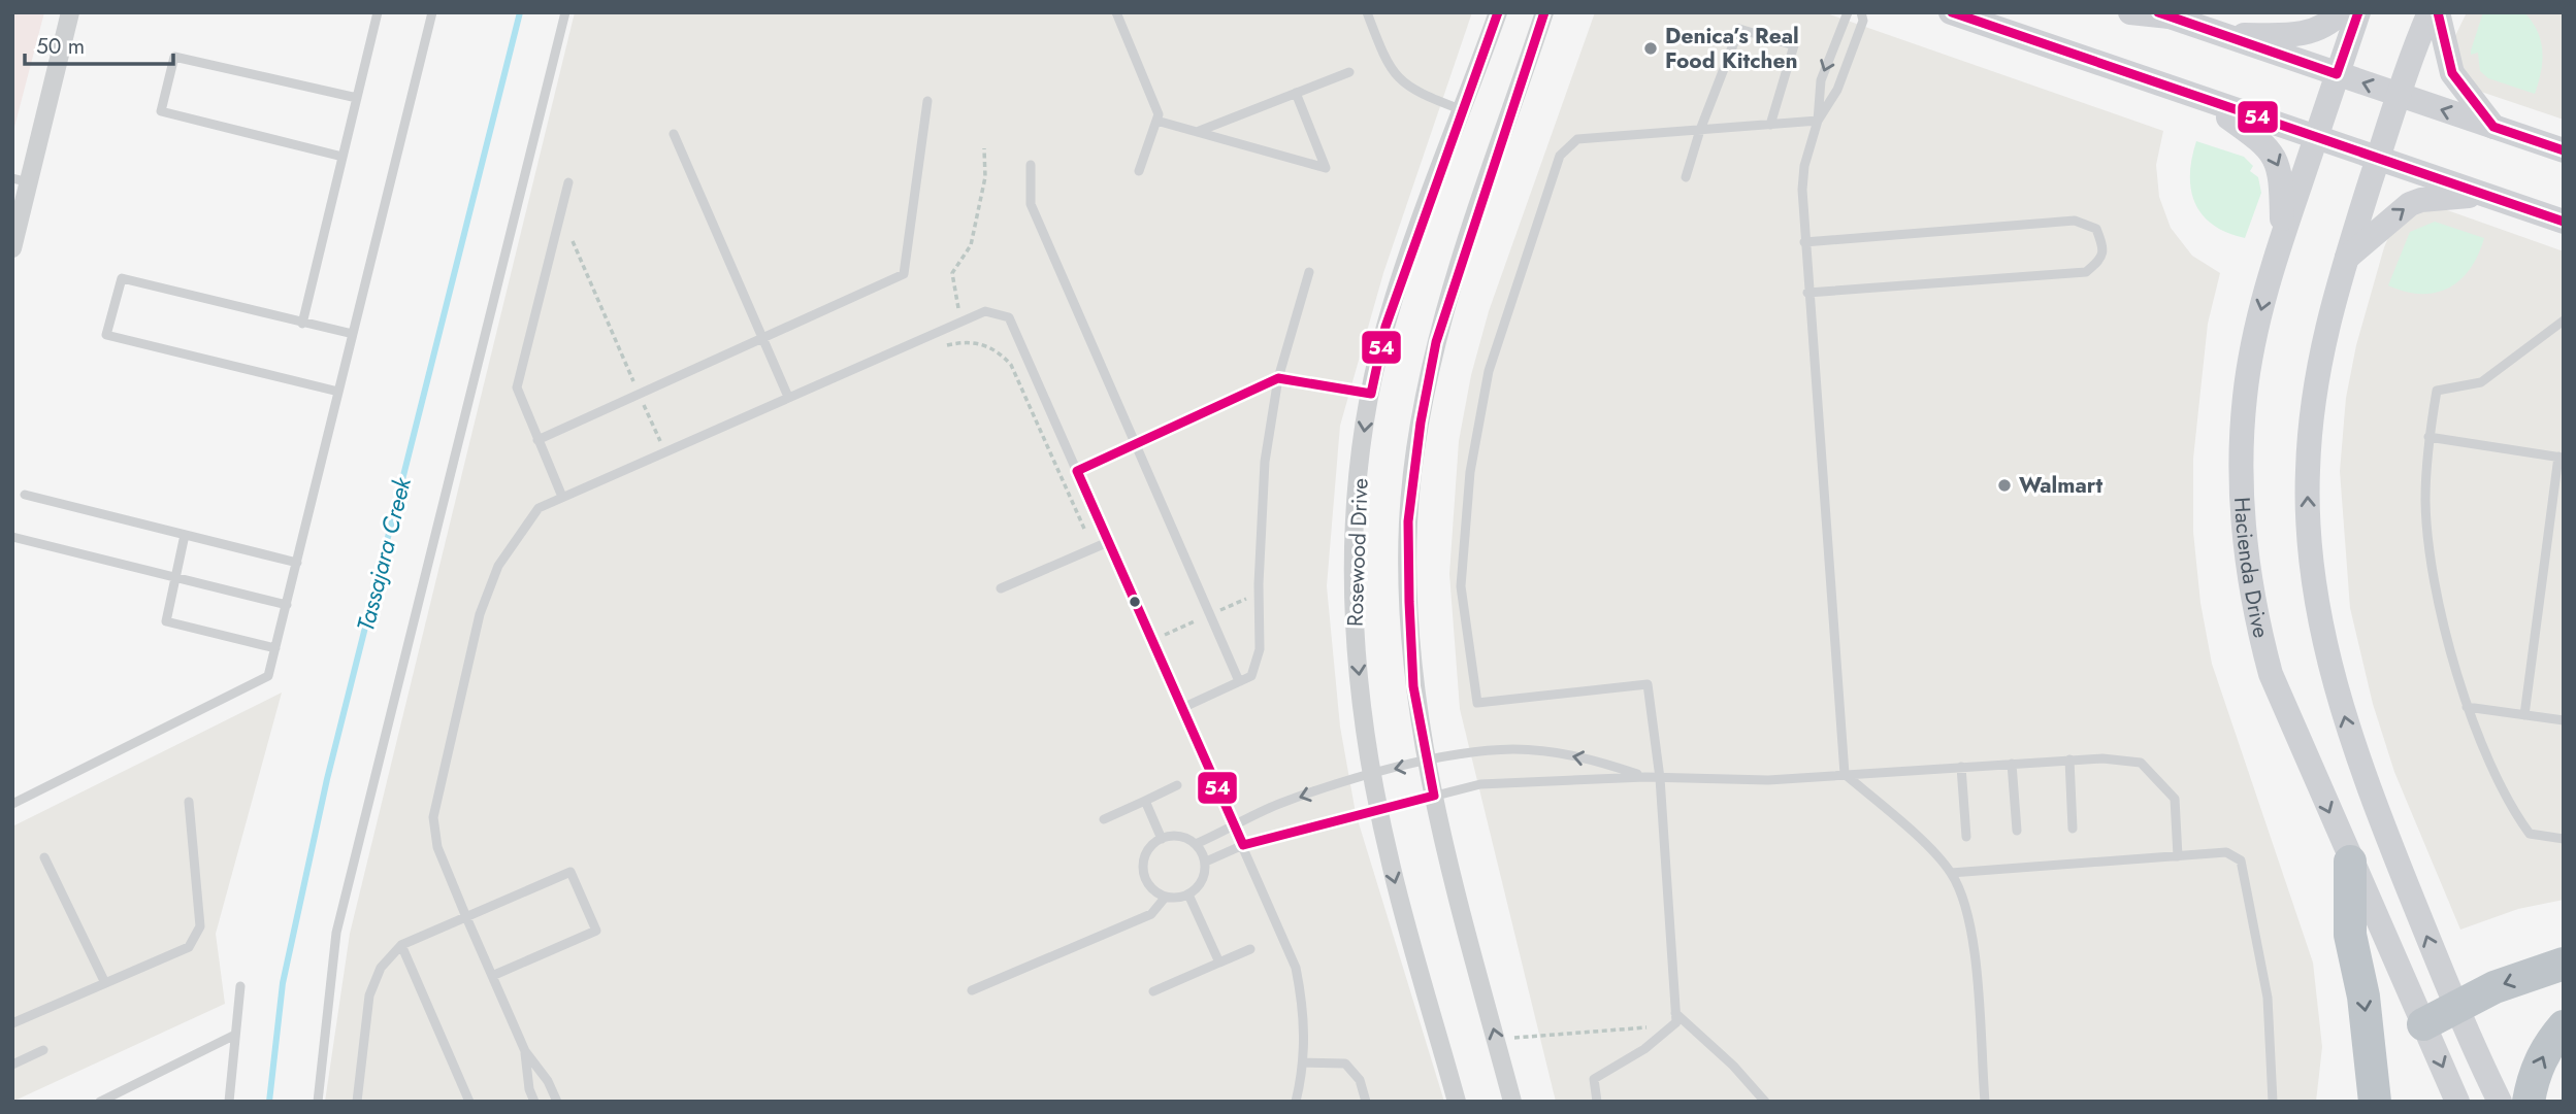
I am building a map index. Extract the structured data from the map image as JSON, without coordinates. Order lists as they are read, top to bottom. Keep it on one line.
{"streets":{"main road":["Hacienda Drive"],"street":["Rosewood Drive"]},"water":["Tassajara Creek"],"places":["Denica’s Real Food Kitchen","Walmart"],"lines":["transit line 54"],"scale_bar":"50 m"}
